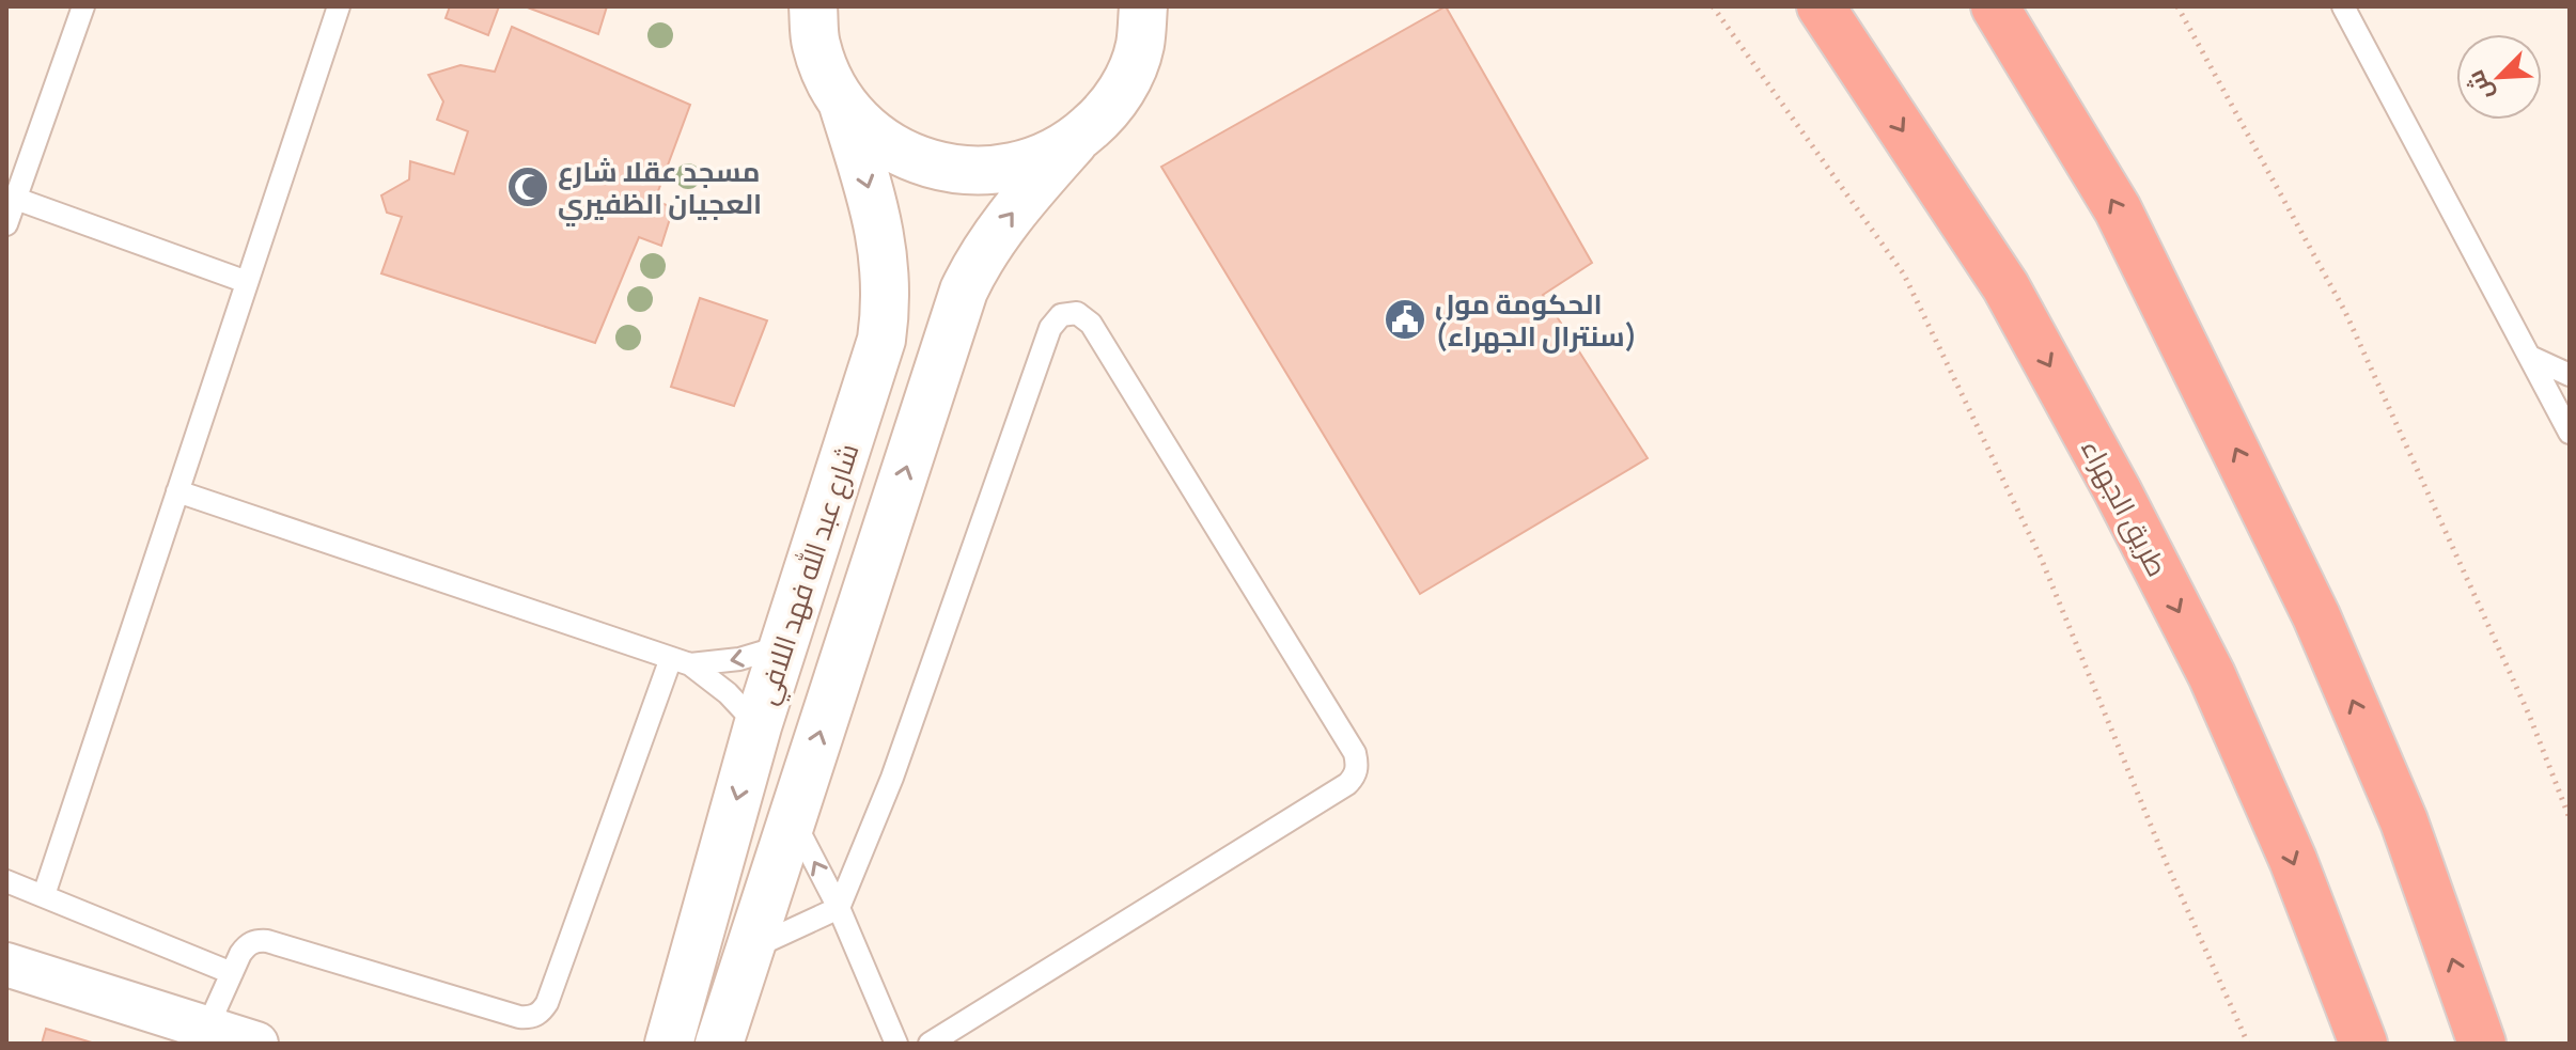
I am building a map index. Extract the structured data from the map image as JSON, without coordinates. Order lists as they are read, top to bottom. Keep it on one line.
{"streets":{"highway":["طريق الجهراء"],"street":["شارع عبد الله فهد اللافي"]},"places":{"mosque":["مسجد عقلا شارع العجيان الظفيري"],"public building":["الحكومة مول (سنترال الجهراء)"]},"north":"bottom left"}
